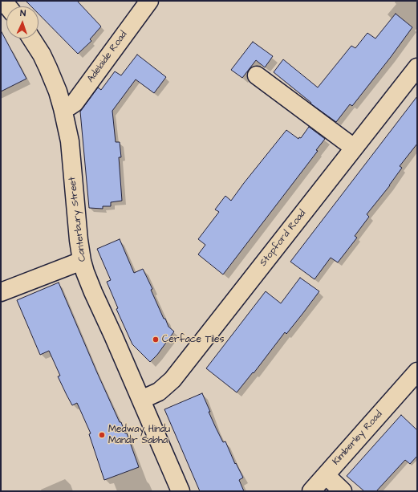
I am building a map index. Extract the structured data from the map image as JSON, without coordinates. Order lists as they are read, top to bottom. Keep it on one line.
{"streets":{"street":["Adelaide Road","Canterbury Street","Stopford Road","Kimberley Road"]},"crossings":[["Adelaide Road","Canterbury Street"],["Canterbury Street","Stopford Road"]],"places":["Cerface Tiles","Medway Hindu Mandir Sabha"],"north":"top"}
